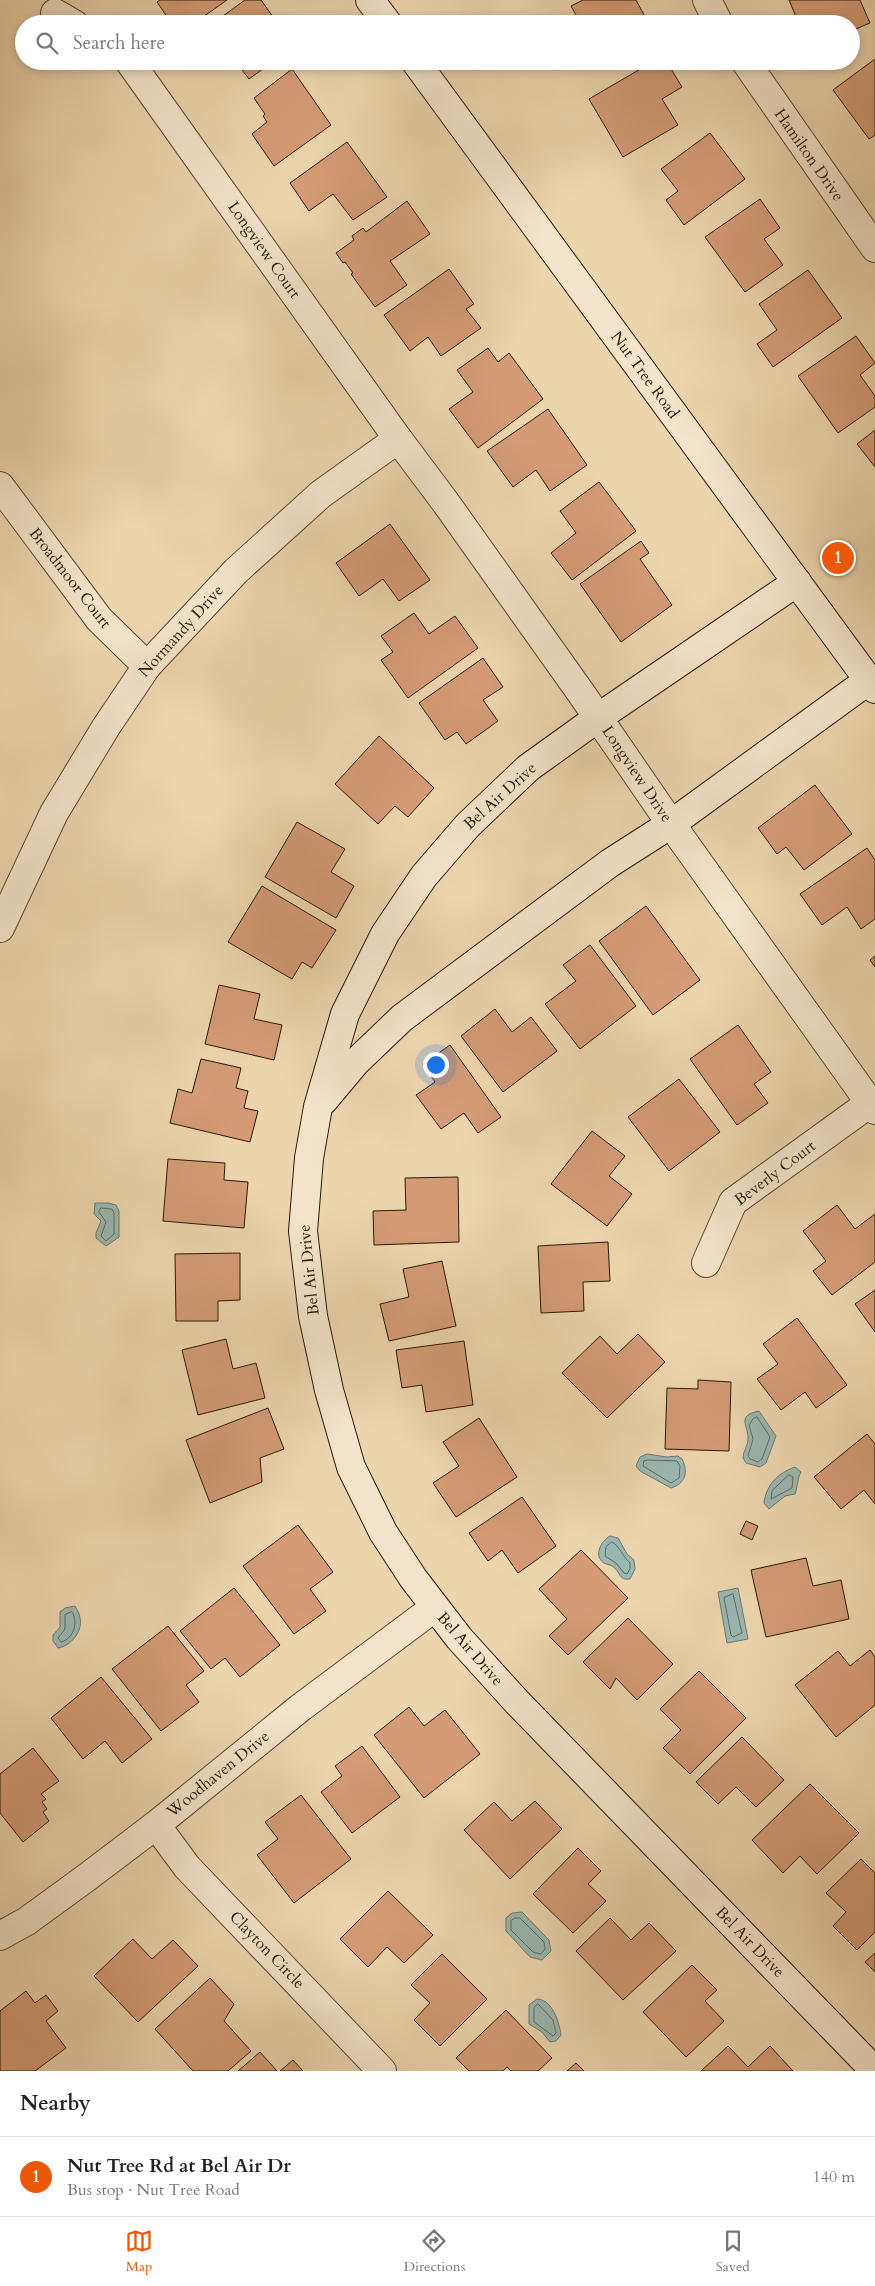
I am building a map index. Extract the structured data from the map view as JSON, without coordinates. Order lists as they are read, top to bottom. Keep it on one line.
{"streets":{"street":["Hamilton Drive","Longview Court","Nut Tree Road","Broadmoor Court","Normandy Drive","Longview Drive","Bel Air Drive","Beverly Court","Woodhaven Drive","Clayton Circle"]},"crossings":[["Longview Court","Normandy Drive"],["Longview Court","Longview Drive"],["Nut Tree Road","Bel Air Drive"],["Broadmoor Court","Normandy Drive"],["Normandy Drive","Longview Drive"],["Longview Drive","Bel Air Drive"],["Longview Drive","Beverly Court"],["Bel Air Drive","Woodhaven Drive"],["Woodhaven Drive","Clayton Circle"]],"page":{"search":"Search here","pins":"1","heading":"Nearby","list":[{"mark":"1","name":"Nut Tree Rd at Bel Air Dr","note":"Bus stop · Nut Tree Road","value":"140 m"}],"nav":["Map","Directions","Saved"]}}
